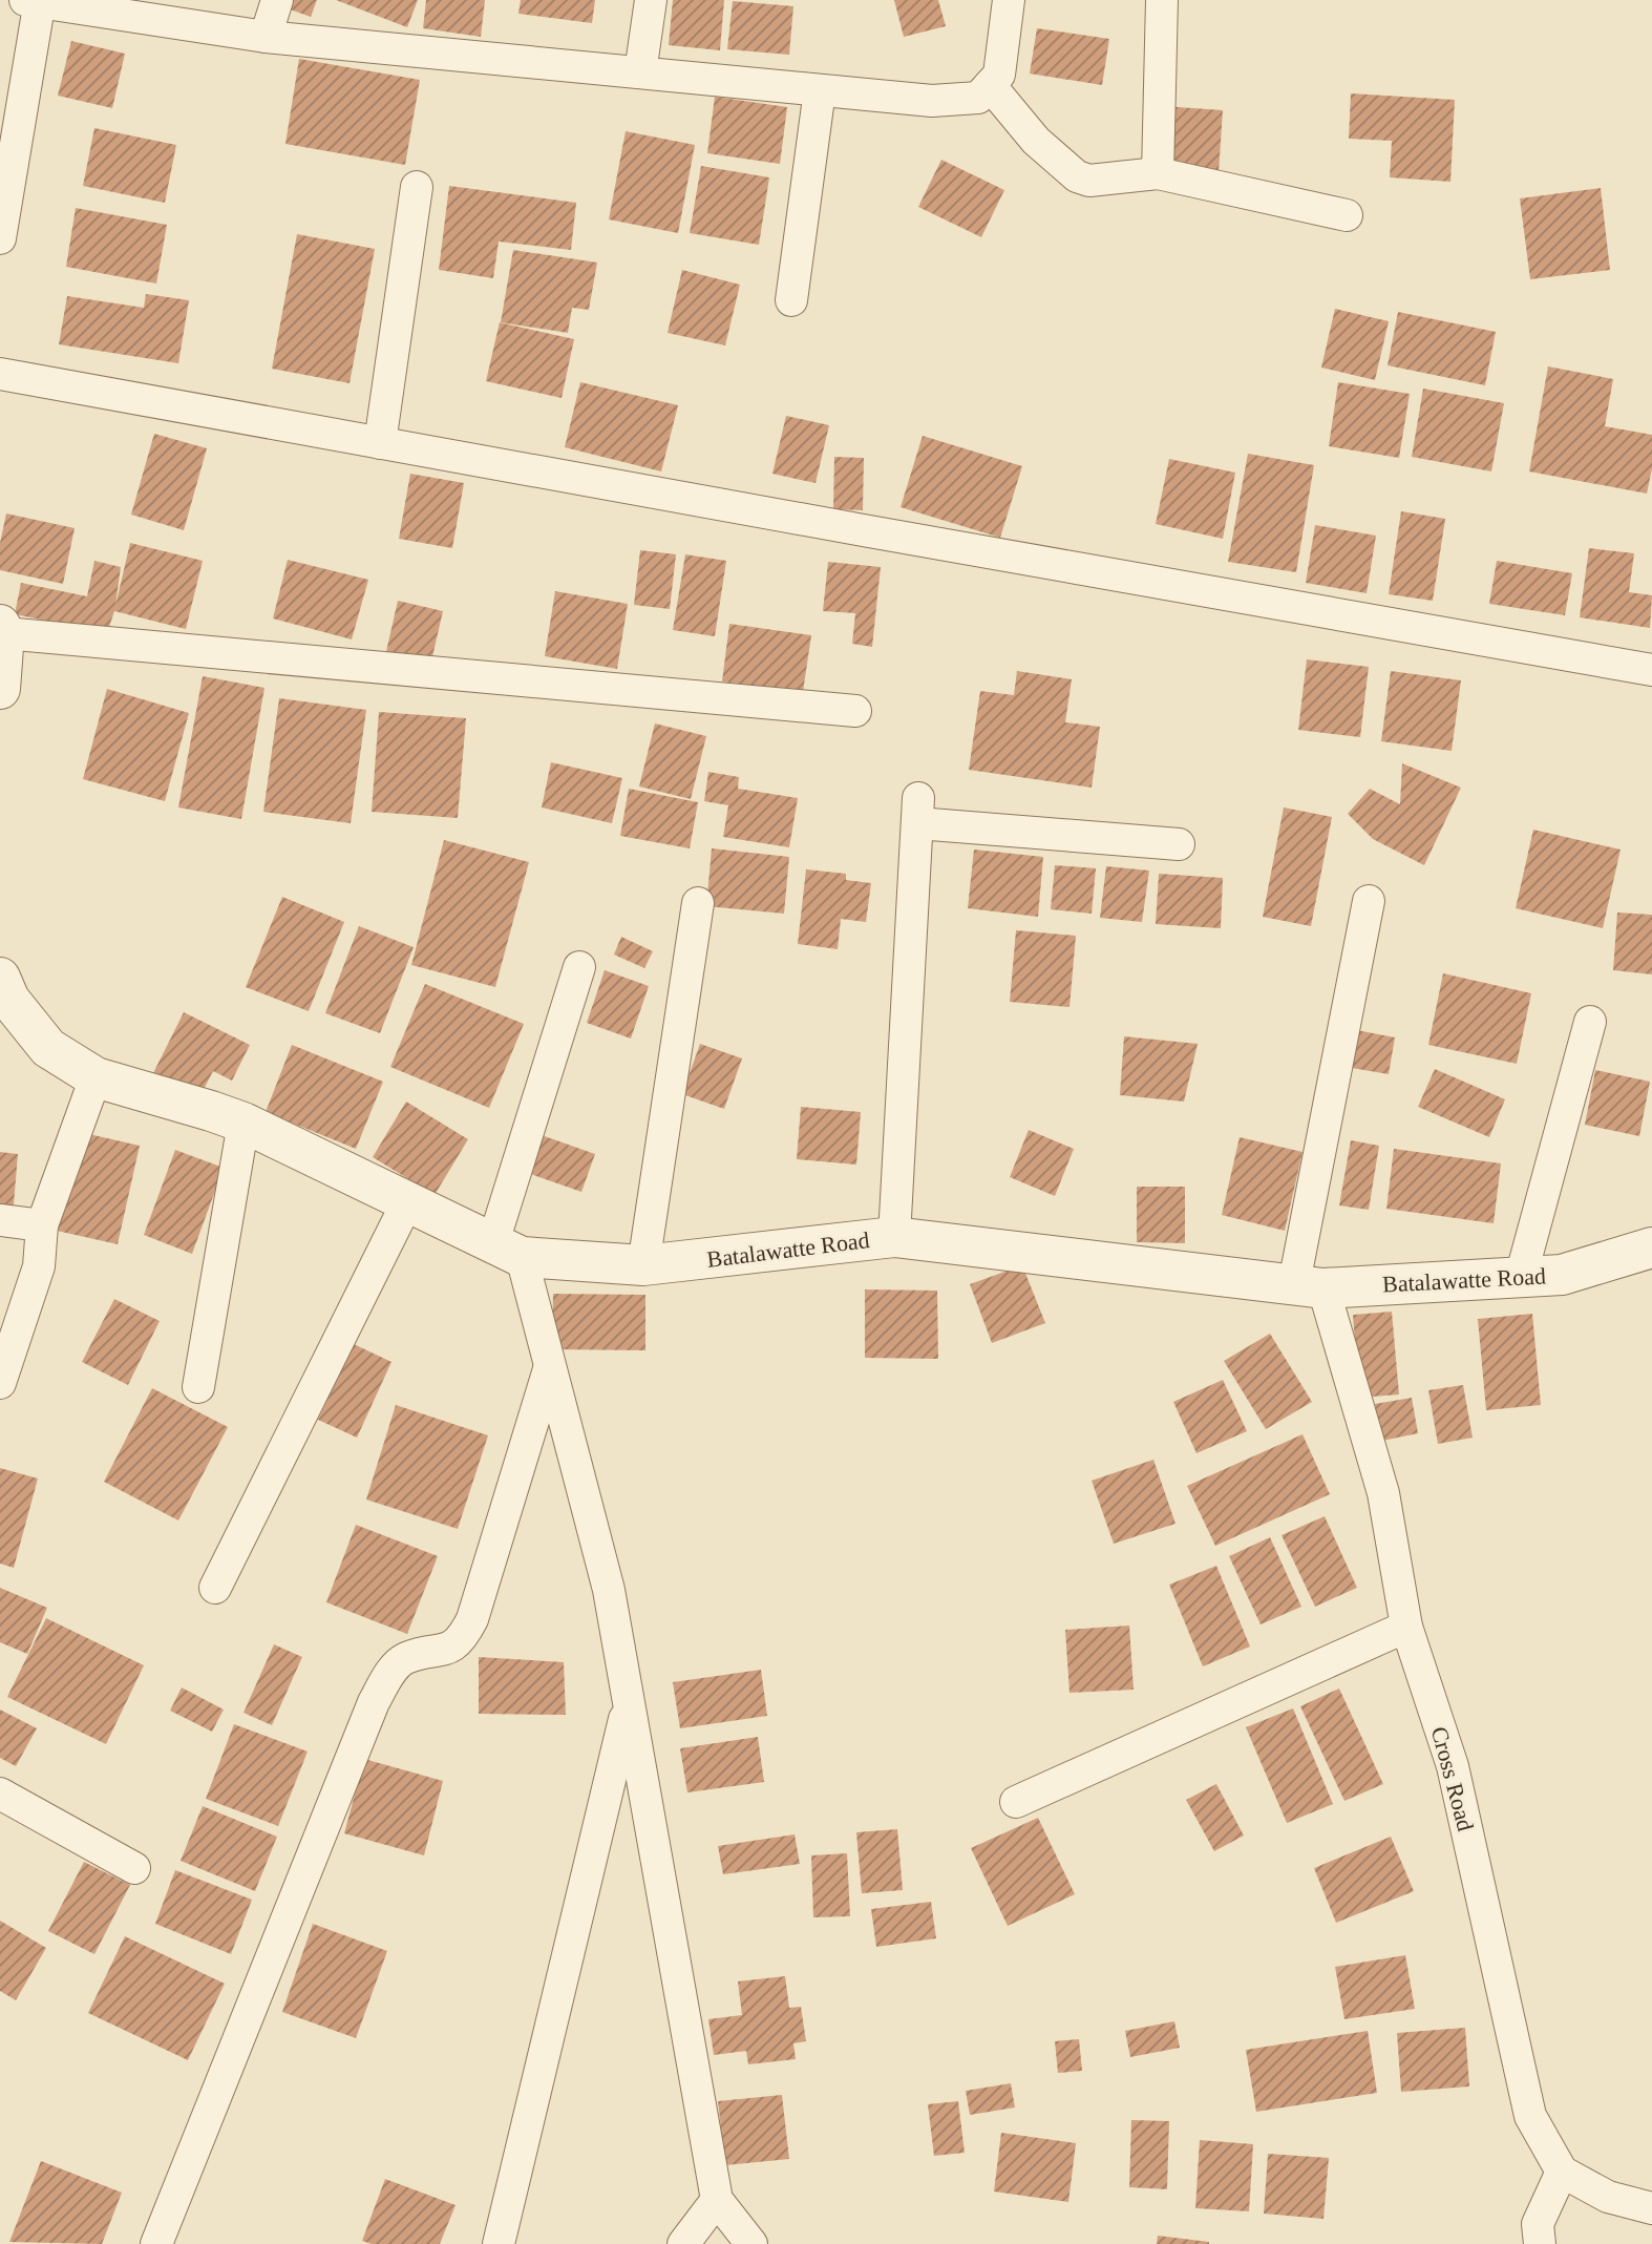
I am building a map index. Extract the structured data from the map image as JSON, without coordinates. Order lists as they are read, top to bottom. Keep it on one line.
{"streets":{"street":["Batalawatte Road","Cross Road"]},"crossings":[["Batalawatte Road","Cross Road"]]}
